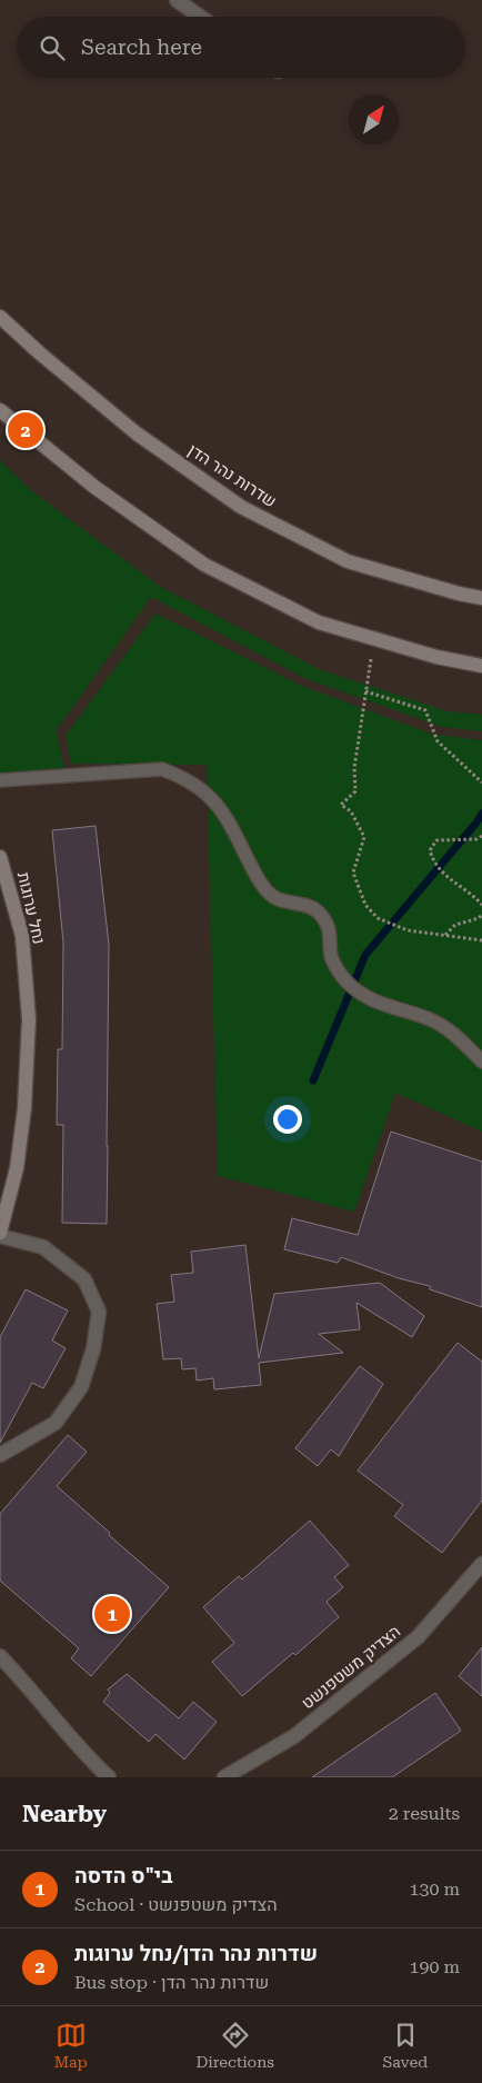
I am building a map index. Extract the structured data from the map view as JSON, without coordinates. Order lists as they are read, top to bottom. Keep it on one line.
{"streets":{"main road":["שדרות נהר הדן","נחל ערוגות"],"street":["הצדיק משטפנשט"]},"north":"top right","page":{"search":"Search here","pins":["2","1"],"heading":["Nearby","2 results"],"list":[{"mark":"1","name":"בי\"ס הדסה","note":"School · הצדיק משטפנשט","value":"130 m"},{"mark":"2","name":"שדרות נהר הדן/נחל ערוגות","note":"Bus stop · שדרות נהר הדן","value":"190 m"}],"nav":["Map","Directions","Saved"]}}
